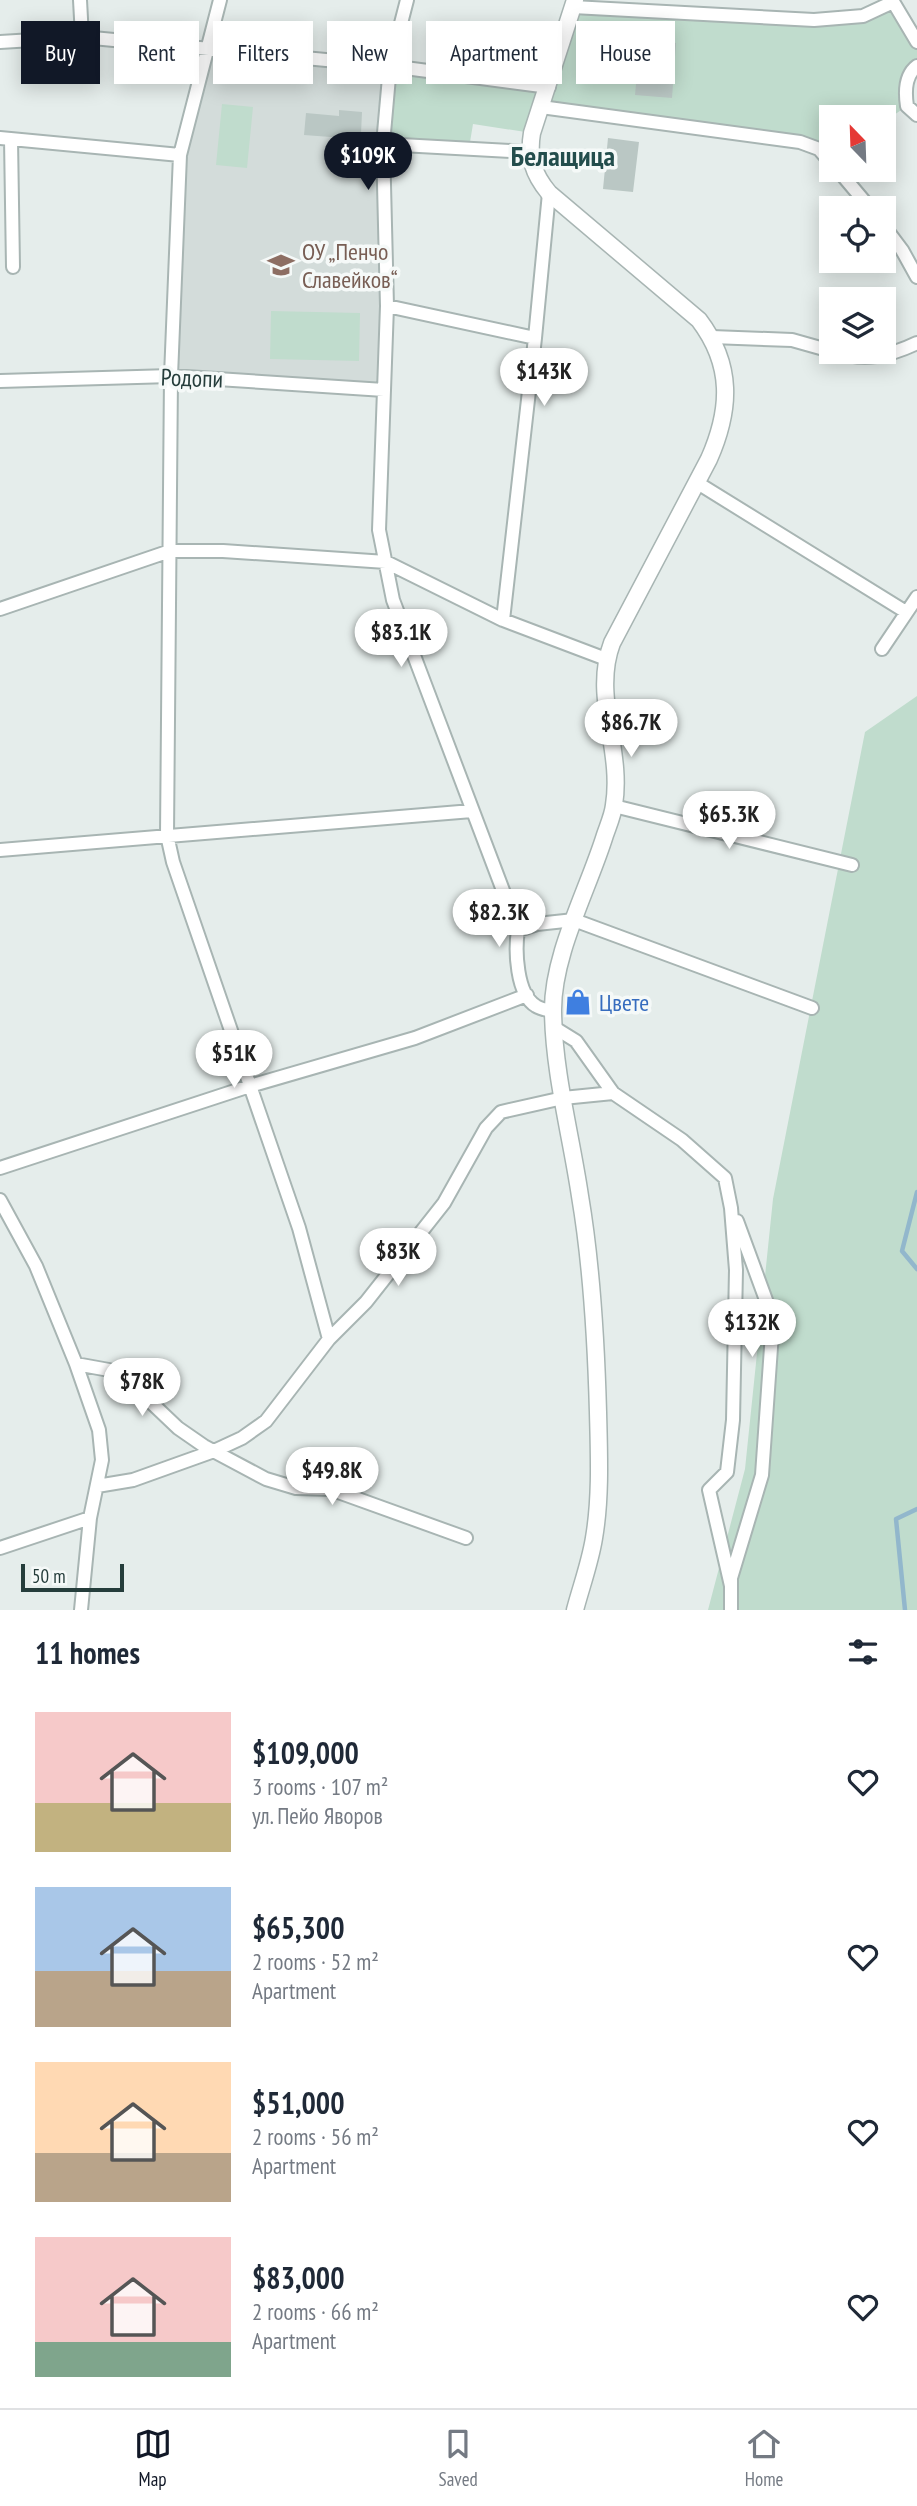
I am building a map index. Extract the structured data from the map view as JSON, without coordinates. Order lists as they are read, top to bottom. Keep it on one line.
{"streets":{"street":["Родопи"]},"districts":["Белащица"],"places":{"school or university":["ОУ „Пенчо Славейков“"],"shop":["Цвете"]},"scale_bar":"50 m","north":"top left","page":{"chip":["Buy","Rent","Filters","New","Apartment","House"],"price":["$109K","$143K","$83.1K","$86.7K","$65.3K","$82.3K","$51K","$83K","$132K","$78K","$49.8K"],"scale":"50 m","heading":"11 homes","list":[{"name":"$109,000","note":"3 rooms · 107 m² · ул. Пейо Яворов"},{"name":"$65,300","note":"2 rooms · 52 m² · Apartment"},{"name":"$51,000","note":"2 rooms · 56 m² · Apartment"},{"name":"$83,000","note":"2 rooms · 66 m² · Apartment"}],"tabs":["Map","Saved","Home"]}}
